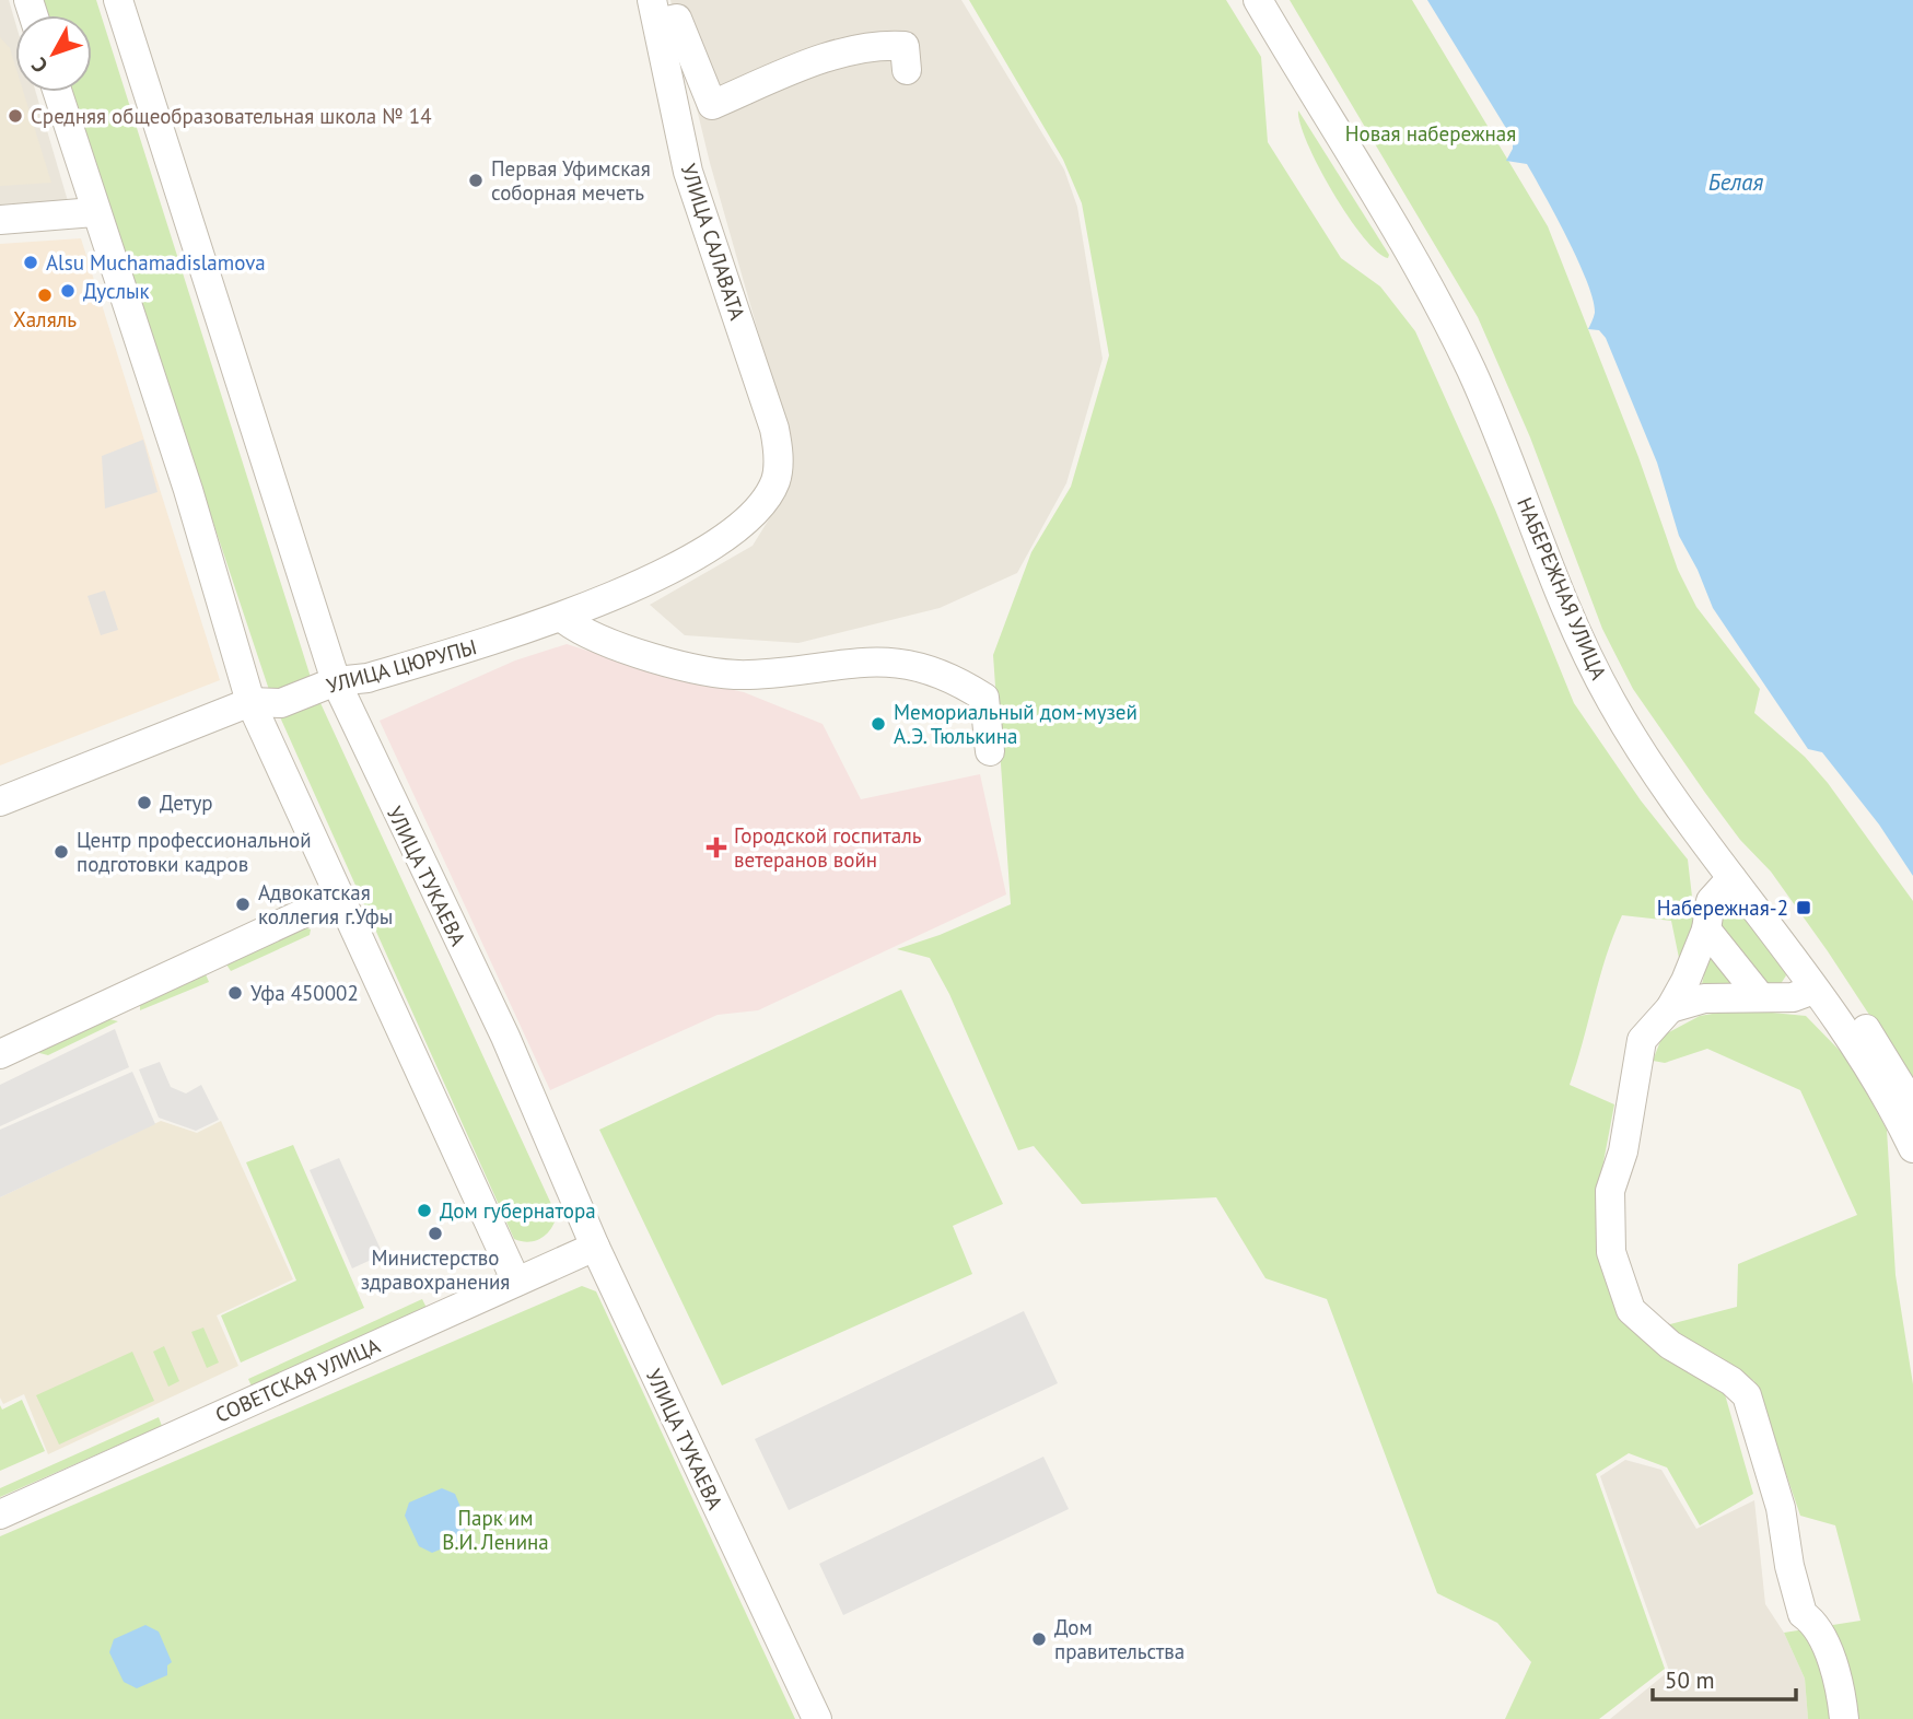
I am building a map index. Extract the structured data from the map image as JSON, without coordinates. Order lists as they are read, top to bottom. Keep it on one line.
{"streets":{"street":["УЛИЦА САЛАВАТА","НАБЕРЕЖНАЯ УЛИЦА","УЛИЦА ЦЮРУПЫ","УЛИЦА ТУКАЕВА","СОВЕТСКАЯ УЛИЦА"]},"crossings":[["УЛИЦА САЛАВАТА","УЛИЦА ЦЮРУПЫ"],["УЛИЦА ЦЮРУПЫ","УЛИЦА ТУКАЕВА"],["УЛИЦА ТУКАЕВА","СОВЕТСКАЯ УЛИЦА"]],"water":["Белая"],"parks":["Новая набережная","Парк им В.И. Ленина"],"places":{"other":["Средняя общеобразовательная школа № 14","Первая Уфимская соборная мечеть","Alsu Muchamadislamova","Дуслык","Халяль","Мемориальный дом-музей А.Э. Тюлькина","Детур","Центр профессиональной подготовки кадров","Адвокатская коллегия г.Уфы","Уфа 450002","Дом губернатора","Министерство здравохранения","Дом правительства"],"health":["Городской госпиталь ветеранов войн"],"transit":["Набережная-2"]},"scale_bar":"50 m","north":"bottom left"}
